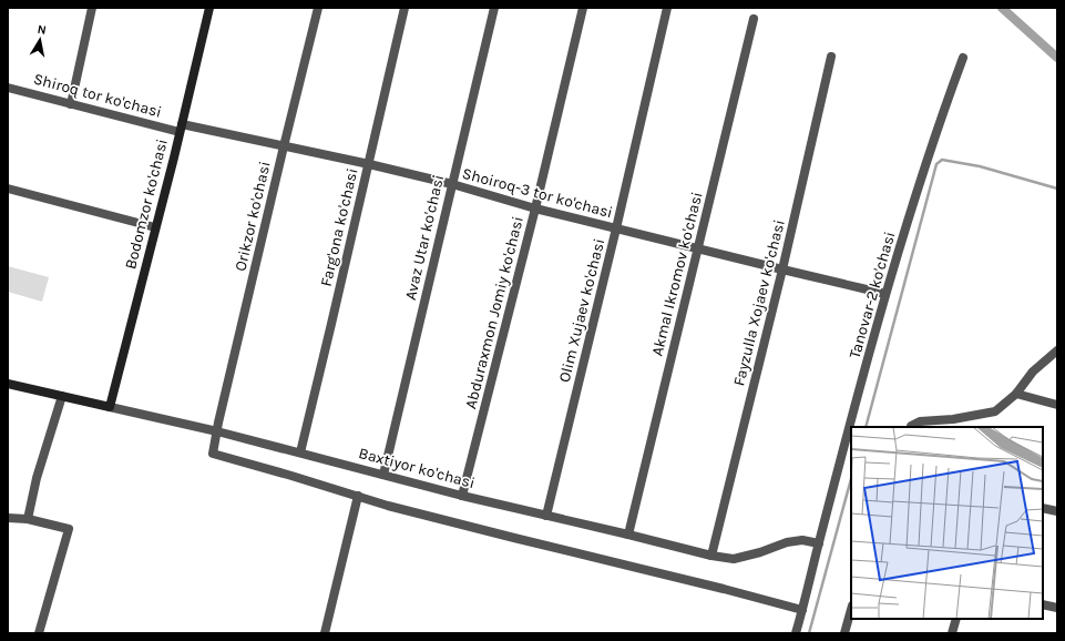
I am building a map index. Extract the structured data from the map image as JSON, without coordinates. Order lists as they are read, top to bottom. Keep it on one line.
{"streets":{"street":["Shiroq tor ko'chasi","Shoiroq-3 tor ko'chasi","Bodomzor ko'chasi","Orikzor ko'chasi","Farg'ona ko'chasi","Avaz Utar ko'chasi","Akmal Ikromov ko'chasi","Tanovar-2 ko'chasi","Fayzulla Xojaev ko'chasi","Olim Xujaev ko'chasi","Abduraxmon Jomiy ko'chasi","Baxtiyor ko'chasi"]},"crossings":[["Shiroq tor ko'chasi","Shoiroq-3 tor ko'chasi"],["Shiroq tor ko'chasi","Bodomzor ko'chasi"],["Shoiroq-3 tor ko'chasi","Bodomzor ko'chasi"],["Shoiroq-3 tor ko'chasi","Orikzor ko'chasi"],["Shoiroq-3 tor ko'chasi","Farg'ona ko'chasi"],["Shoiroq-3 tor ko'chasi","Avaz Utar ko'chasi"],["Shoiroq-3 tor ko'chasi","Akmal Ikromov ko'chasi"],["Shoiroq-3 tor ko'chasi","Tanovar-2 ko'chasi"],["Shoiroq-3 tor ko'chasi","Fayzulla Xojaev ko'chasi"],["Shoiroq-3 tor ko'chasi","Olim Xujaev ko'chasi"],["Shoiroq-3 tor ko'chasi","Abduraxmon Jomiy ko'chasi"],["Bodomzor ko'chasi","Baxtiyor ko'chasi"],["Orikzor ko'chasi","Baxtiyor ko'chasi"],["Farg'ona ko'chasi","Baxtiyor ko'chasi"],["Avaz Utar ko'chasi","Baxtiyor ko'chasi"],["Akmal Ikromov ko'chasi","Baxtiyor ko'chasi"],["Tanovar-2 ko'chasi","Baxtiyor ko'chasi"],["Fayzulla Xojaev ko'chasi","Baxtiyor ko'chasi"],["Olim Xujaev ko'chasi","Baxtiyor ko'chasi"],["Abduraxmon Jomiy ko'chasi","Baxtiyor ko'chasi"]],"north":"top"}
